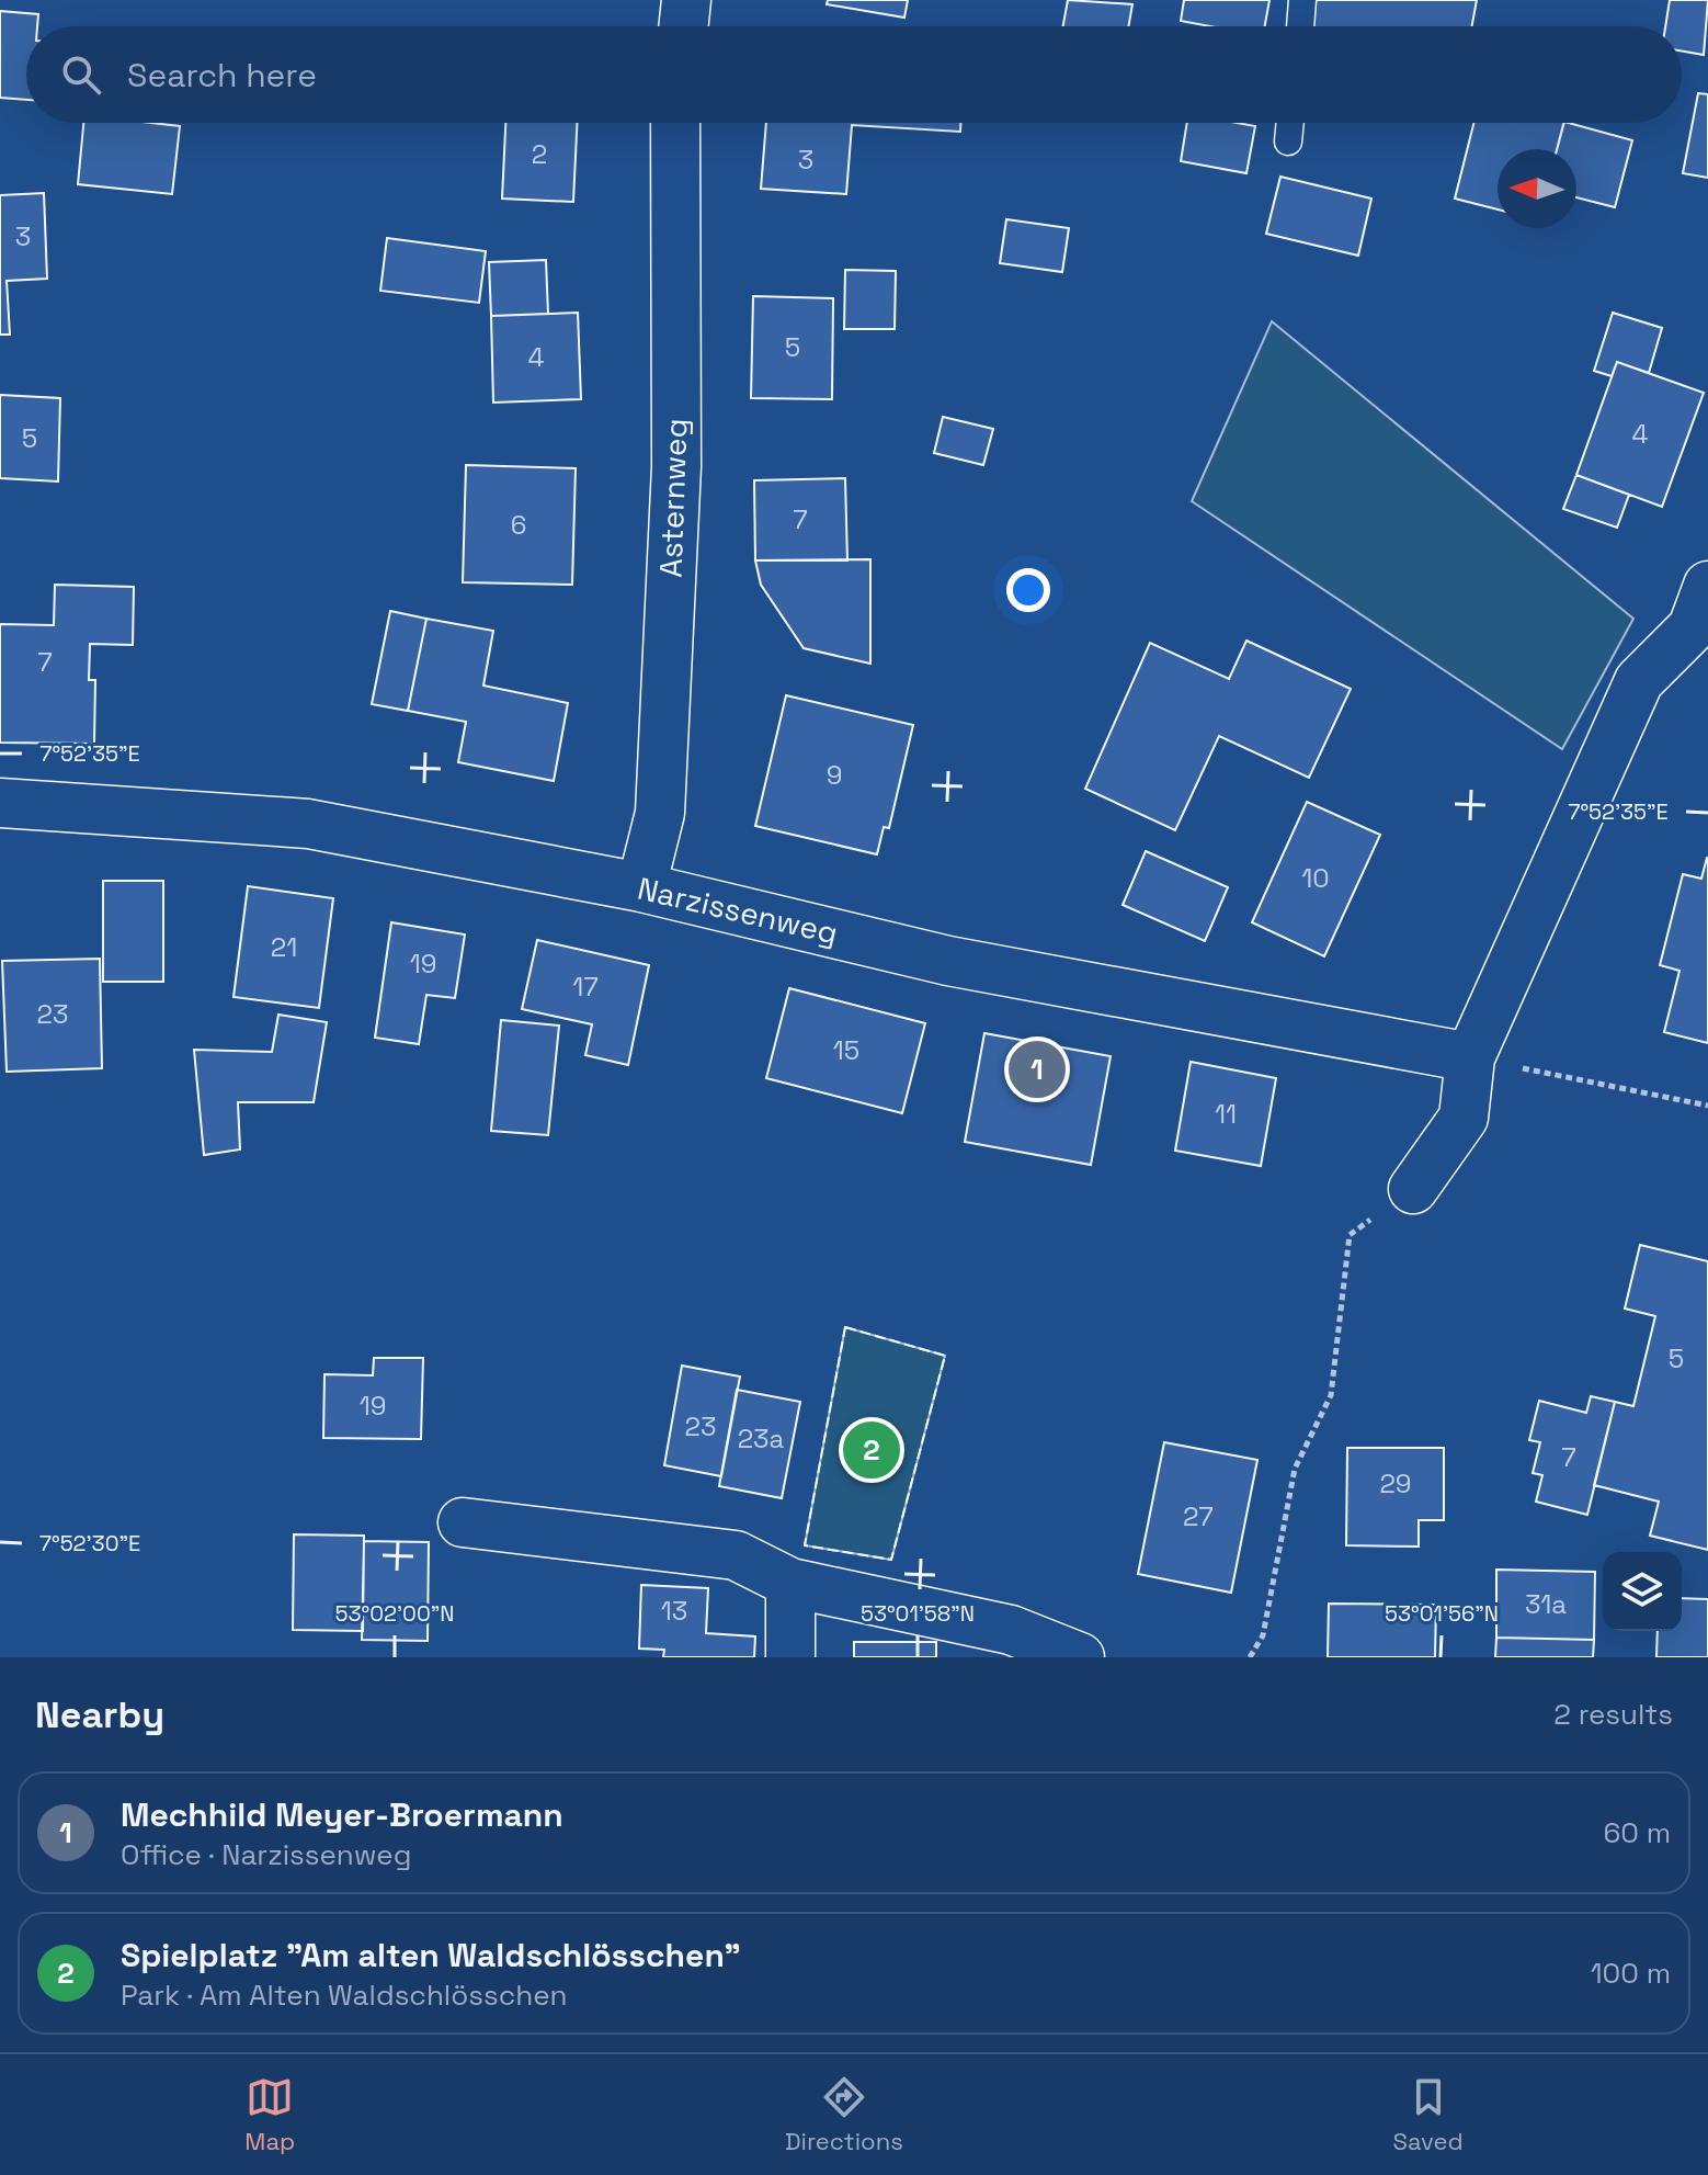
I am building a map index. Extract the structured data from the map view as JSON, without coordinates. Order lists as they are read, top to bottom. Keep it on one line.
{"streets":{"street":["Asternweg","Narzissenweg"]},"crossings":[["Asternweg","Narzissenweg"]],"house_numbers":["2","3","3","5","4","4","5","7","6","7","9","10","21","19","17","23","15","11","5","19","23","23a","7","29","27","31a","13"],"north":"left","page":{"search":"Search here","pins":["1","2"],"heading":["Nearby","2 results"],"list":[{"mark":"1","name":"Mechhild Meyer-Broermann","note":"Office · Narzissenweg","value":"60 m"},{"mark":"2","name":"Spielplatz \"Am alten Waldschlösschen\"","note":"Park · Am Alten Waldschlösschen","value":"100 m"}],"nav":["Map","Directions","Saved"]},"coordinates":["7°52'35\"E","7°52'30\"E","53°02'00\"N","53°01'58\"N","53°01'56\"N"]}
